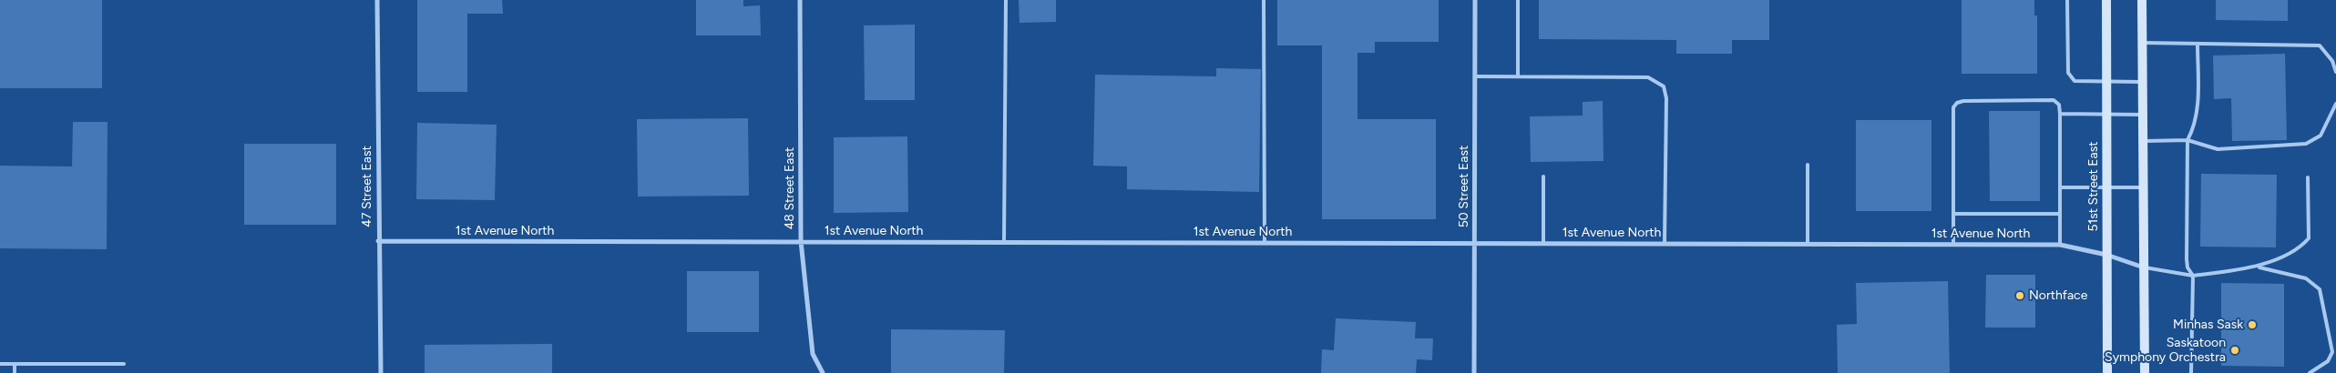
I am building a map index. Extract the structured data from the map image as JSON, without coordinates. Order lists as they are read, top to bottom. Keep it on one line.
{"streets":{"main road":["51st Street East"],"street":["47 Street East","50 Street East","48 Street East","1st Avenue North"]},"crossings":[["47 Street East","1st Avenue North"],["50 Street East","1st Avenue North"],["51st Street East","1st Avenue North"],["48 Street East","1st Avenue North"]],"places":["Northface","Minhas Sask","Saskatoon Symphony Orchestra"]}
